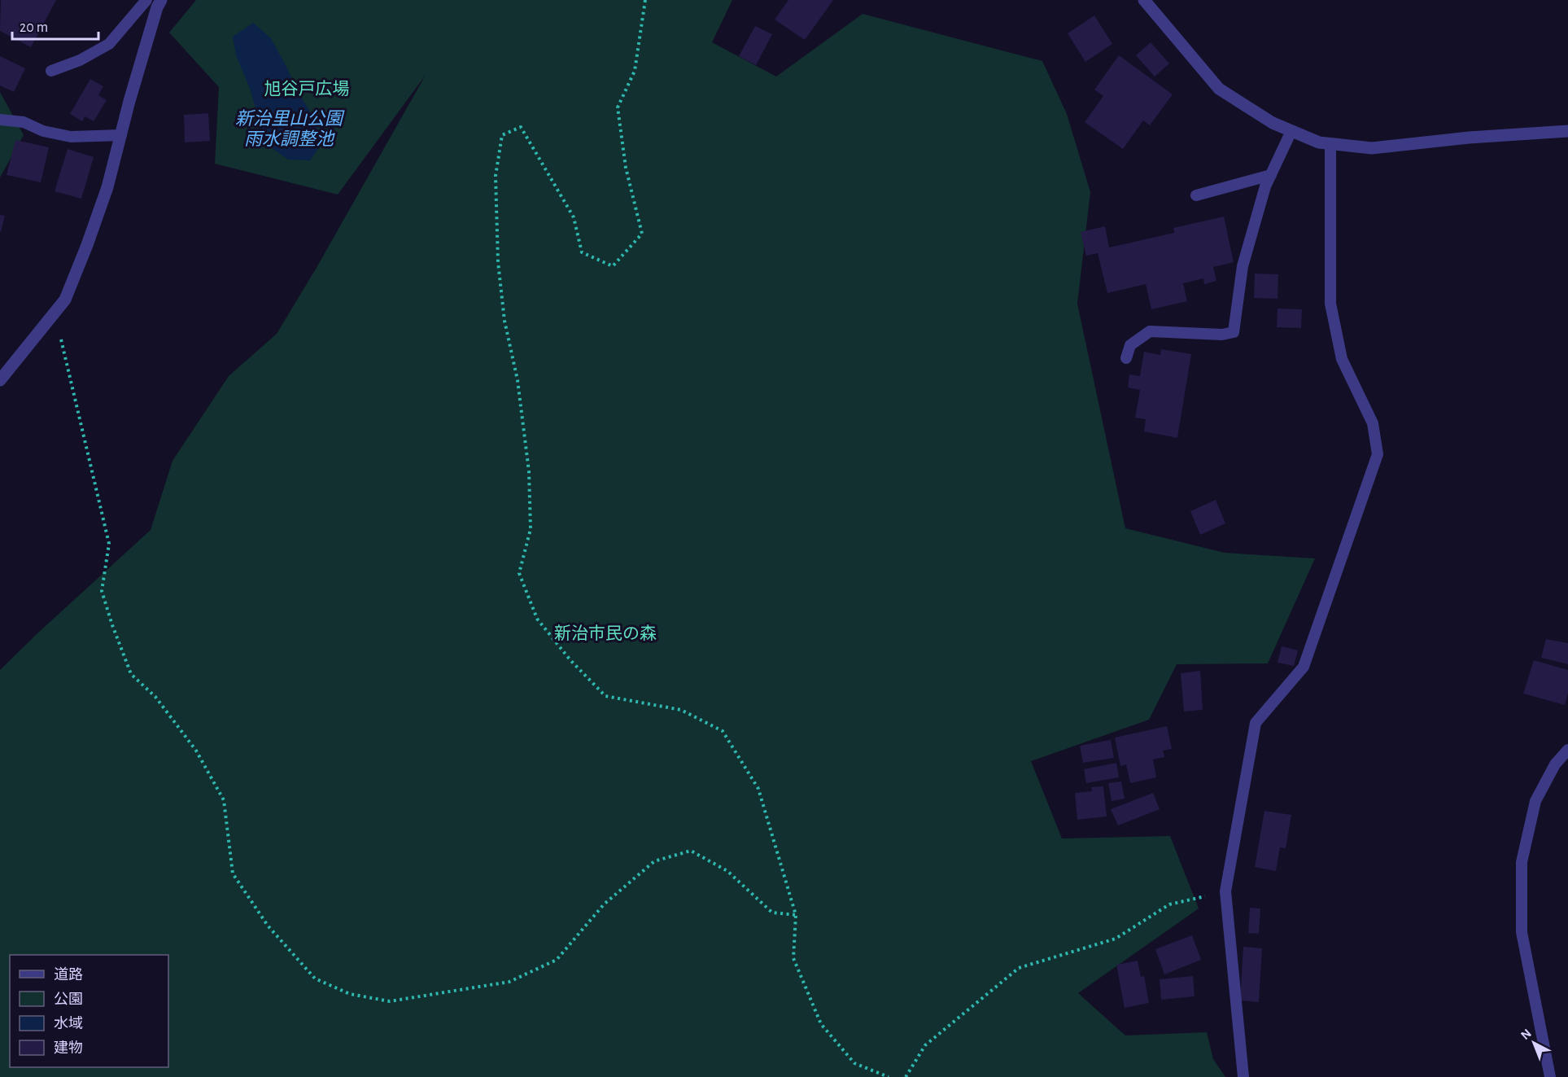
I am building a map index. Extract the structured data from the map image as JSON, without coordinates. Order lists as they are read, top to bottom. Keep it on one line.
{"water":["新治里山公園 雨水調整池"],"parks":["旭谷戸広場","新治市民の森"],"legend":["道路","公園","水域","建物"],"scale_bar":"20 m","north":"top left"}
